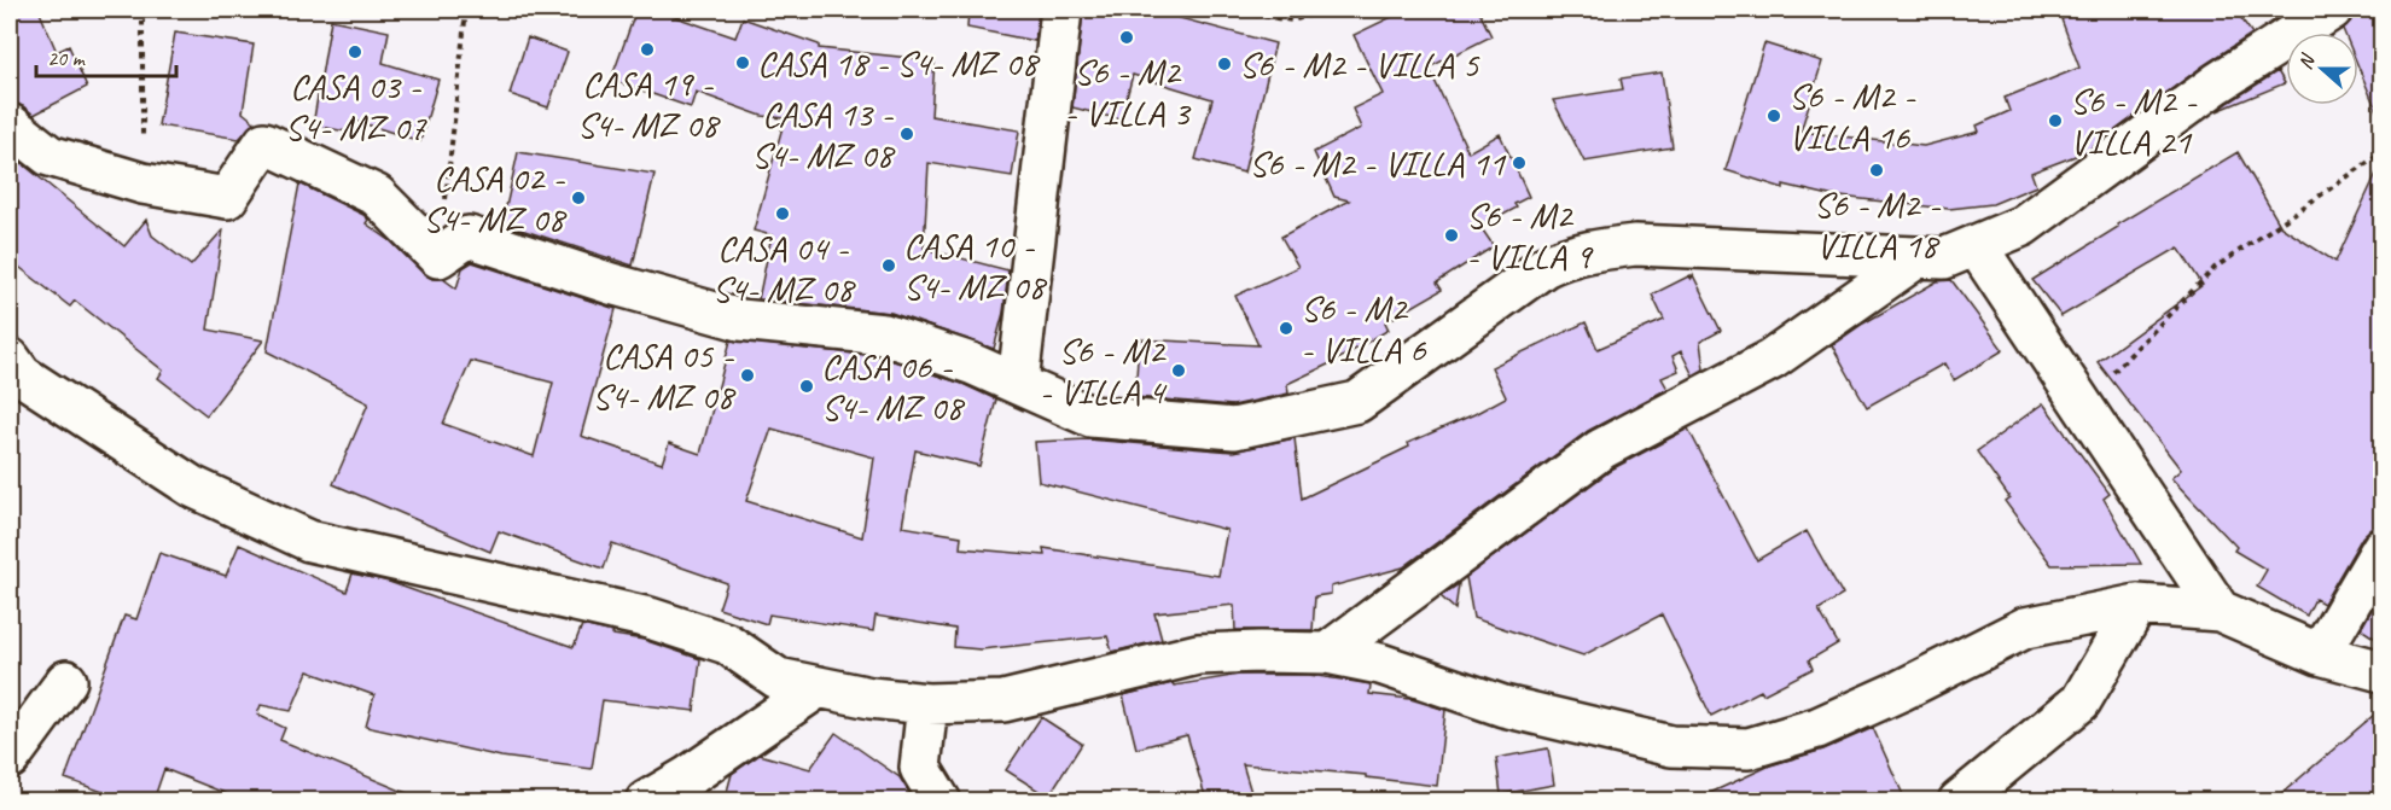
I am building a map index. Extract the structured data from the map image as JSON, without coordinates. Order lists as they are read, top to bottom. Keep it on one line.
{"places":["S6 - M2 - VILLA 3","CASA 19 - S4- MZ 08","CASA 03 - S4- MZ 07","CASA 18 - S4- MZ 08","S6 - M2 - VILLA 5","S6 - M2 - VILLA 16","S6 - M2 - VILLA 21","CASA 13 - S4- MZ 08","S6 - M2 - VILLA 11","S6 - M2 - VILLA 18","CASA 02 - S4- MZ 08","CASA 04 - S4- MZ 08","S6 - M2 - VILLA 9","CASA 10 - S4- MZ 08","S6 - M2 - VILLA 6","S6 - M2 - VILLA 4","CASA 05 - S4- MZ 08","CASA 06 - S4- MZ 08"],"scale_bar":"20 m","north":"left"}
